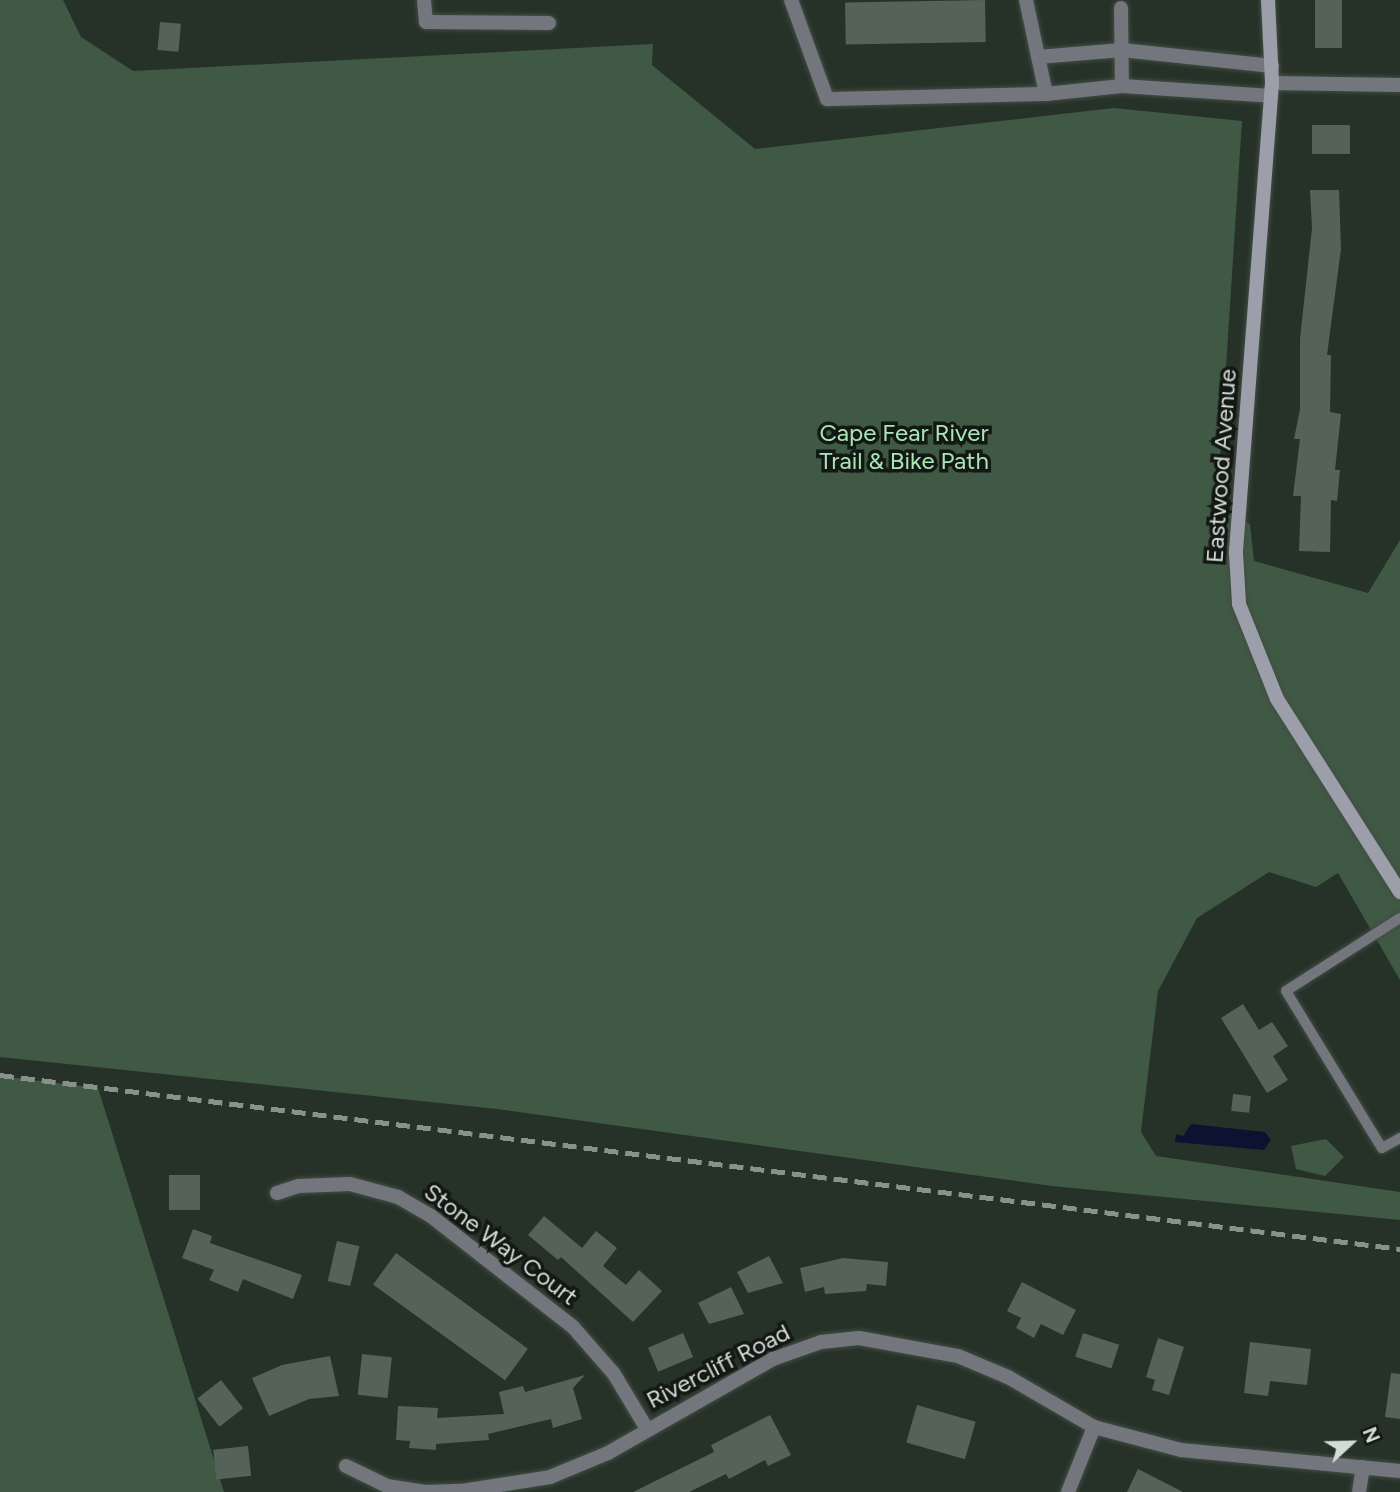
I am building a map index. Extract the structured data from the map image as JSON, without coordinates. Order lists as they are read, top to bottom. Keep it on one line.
{"streets":{"street":["Eastwood Avenue","Stone Way Court","Rivercliff Road"]},"crossings":[["Stone Way Court","Rivercliff Road"]],"parks":["Cape Fear River Trail & Bike Path"],"north":"right"}
